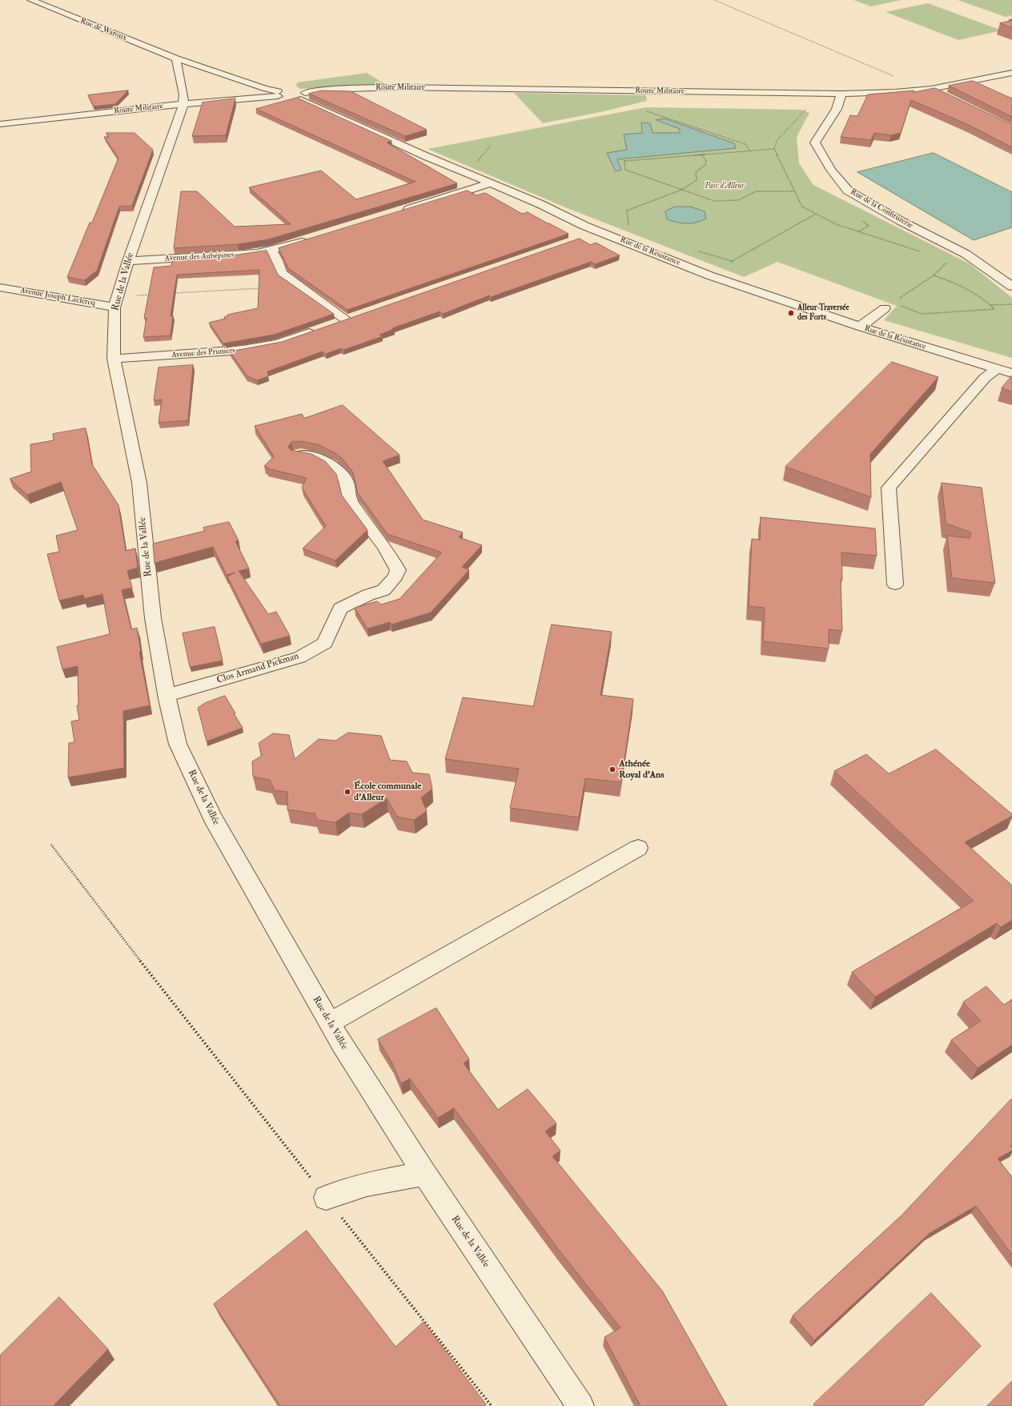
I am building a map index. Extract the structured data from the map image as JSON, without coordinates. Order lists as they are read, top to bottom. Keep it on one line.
{"streets":{"street":["Rue de Waroux","Route Militaire","Rue de la Confiturerie","Rue de la Résistance","Avenue des Aubépines","Rue de la Vallée","Avenue Joseph Leclercq","Avenue des Pruniers","Clos Armand Pickman"]},"crossings":[["Rue de Waroux","Route Militaire"],["Rue de Waroux","Rue de la Résistance"],["Route Militaire","Rue de la Confiturerie"],["Route Militaire","Rue de la Résistance"],["Route Militaire","Rue de la Vallée"],["Avenue des Aubépines","Rue de la Vallée"],["Rue de la Vallée","Avenue Joseph Leclercq"],["Rue de la Vallée","Avenue des Pruniers"],["Rue de la Vallée","Clos Armand Pickman"]],"parks":["Parc d'Alleur"],"places":["Alleur Traversée des Forts","Athénée Royal d’Ans","École communale d'Alleur"]}
